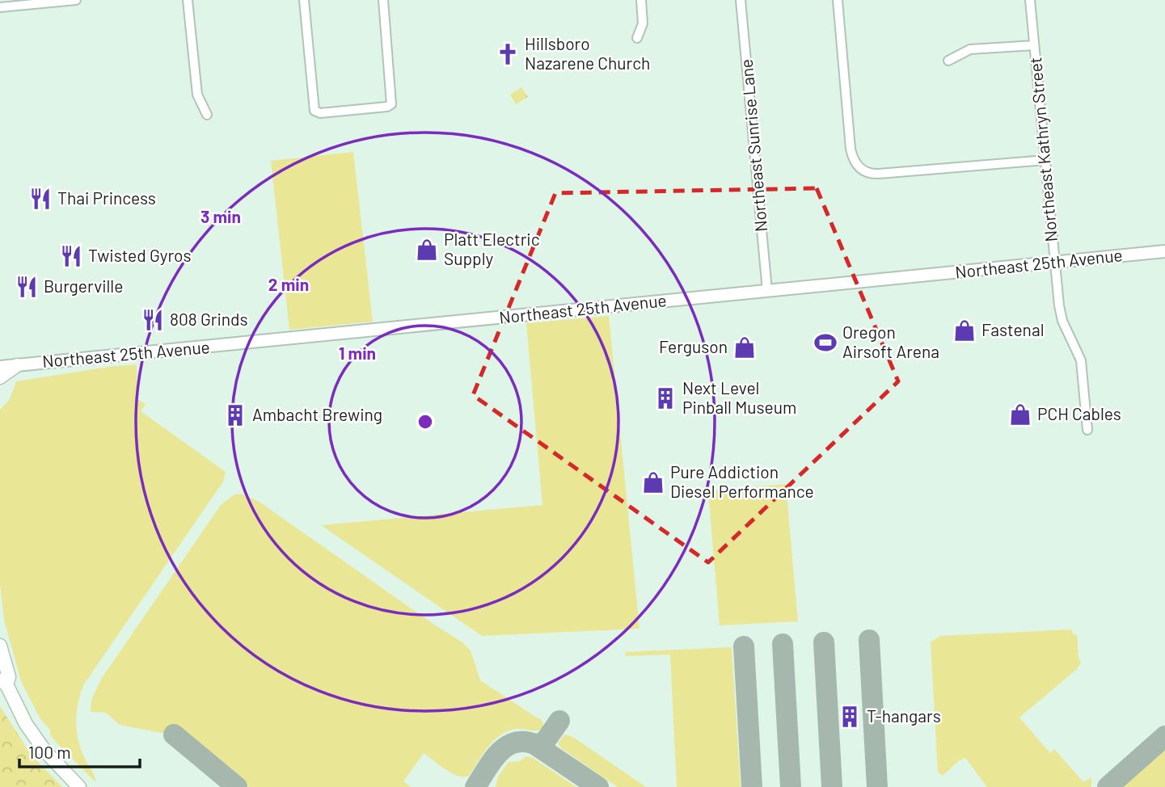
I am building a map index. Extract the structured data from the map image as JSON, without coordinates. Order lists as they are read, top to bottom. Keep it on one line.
{"streets":{"main road":["Northeast 25th Avenue"],"street":["Northeast Sunrise Lane","Northeast Kathryn Street"]},"crossings":[["Northeast Sunrise Lane","Northeast 25th Avenue"],["Northeast Kathryn Street","Northeast 25th Avenue"]],"places":{"church":["Hillsboro Nazarene Church"],"restaurant":["Thai Princess","Twisted Gyros","Burgerville","808 Grinds"],"shop":["Platt Electric Supply","Fastenal","Ferguson","PCH Cables","Pure Addiction Diesel Performance"],"sports":["Oregon Airsoft Arena"],"building":["Next Level Pinball Museum","Ambacht Brewing","T-hangars"]},"scale_bar":"100 m","rings":["3 min","2 min","1 min"]}
